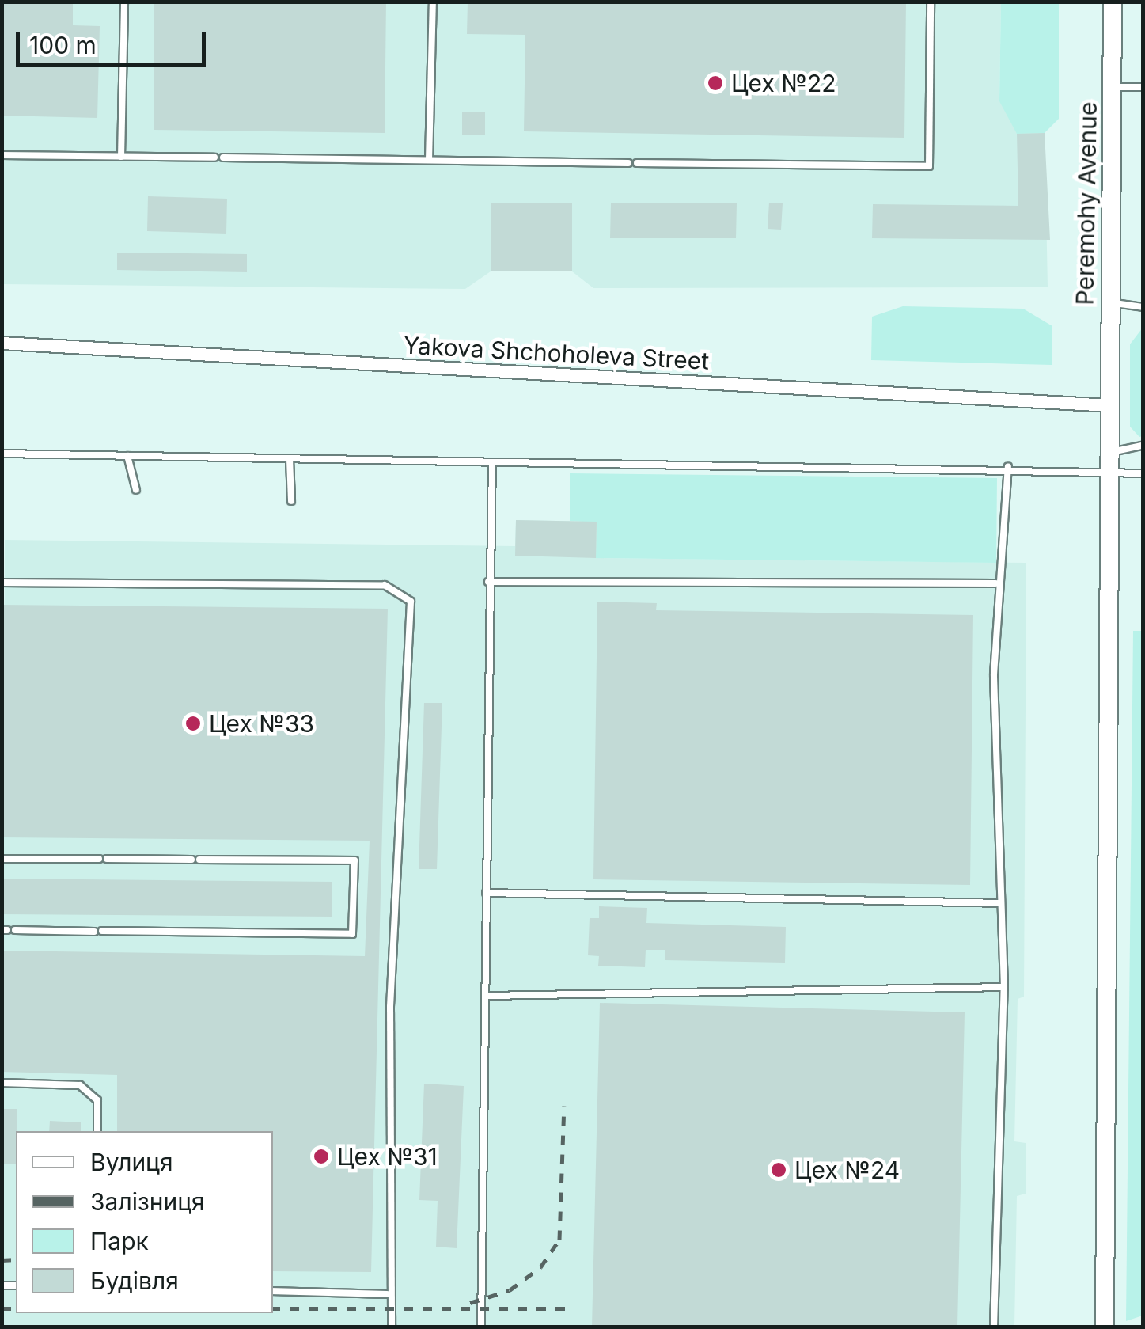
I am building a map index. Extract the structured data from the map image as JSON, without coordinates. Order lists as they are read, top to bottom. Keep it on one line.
{"streets":{"main road":["Peremohy Avenue"],"street":["Yakova Shchoholeva Street"]},"crossings":[["Peremohy Avenue","Yakova Shchoholeva Street"]],"places":["Цех №22","Цех №33","Цех №31","Цех №24"],"legend":["Вулиця","Залізниця","Парк","Будівля"],"scale_bar":"100 m"}
